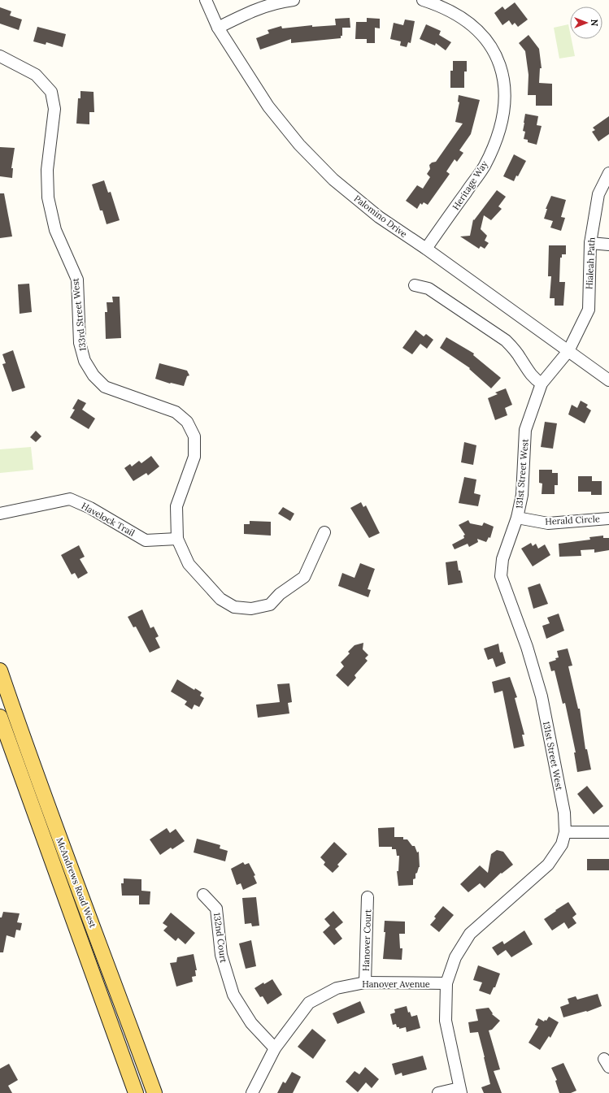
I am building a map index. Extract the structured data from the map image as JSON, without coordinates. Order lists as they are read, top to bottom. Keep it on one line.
{"streets":{"main road":["McAndrews Road West"],"street":["Heritage Way","Palomino Drive","Hialeah Path","133rd Street West","131st Street West","Havelock Trail","Herald Circle","132nd Court","Hanover Court","Hanover Avenue"]},"crossings":[["Heritage Way","Palomino Drive"],["Palomino Drive","Hialeah Path"],["Palomino Drive","131st Street West"],["Hialeah Path","131st Street West"],["133rd Street West","Havelock Trail"],["131st Street West","Herald Circle"],["131st Street West","Hanover Avenue"],["132nd Court","Hanover Avenue"],["Hanover Court","Hanover Avenue"]],"north":"right"}
